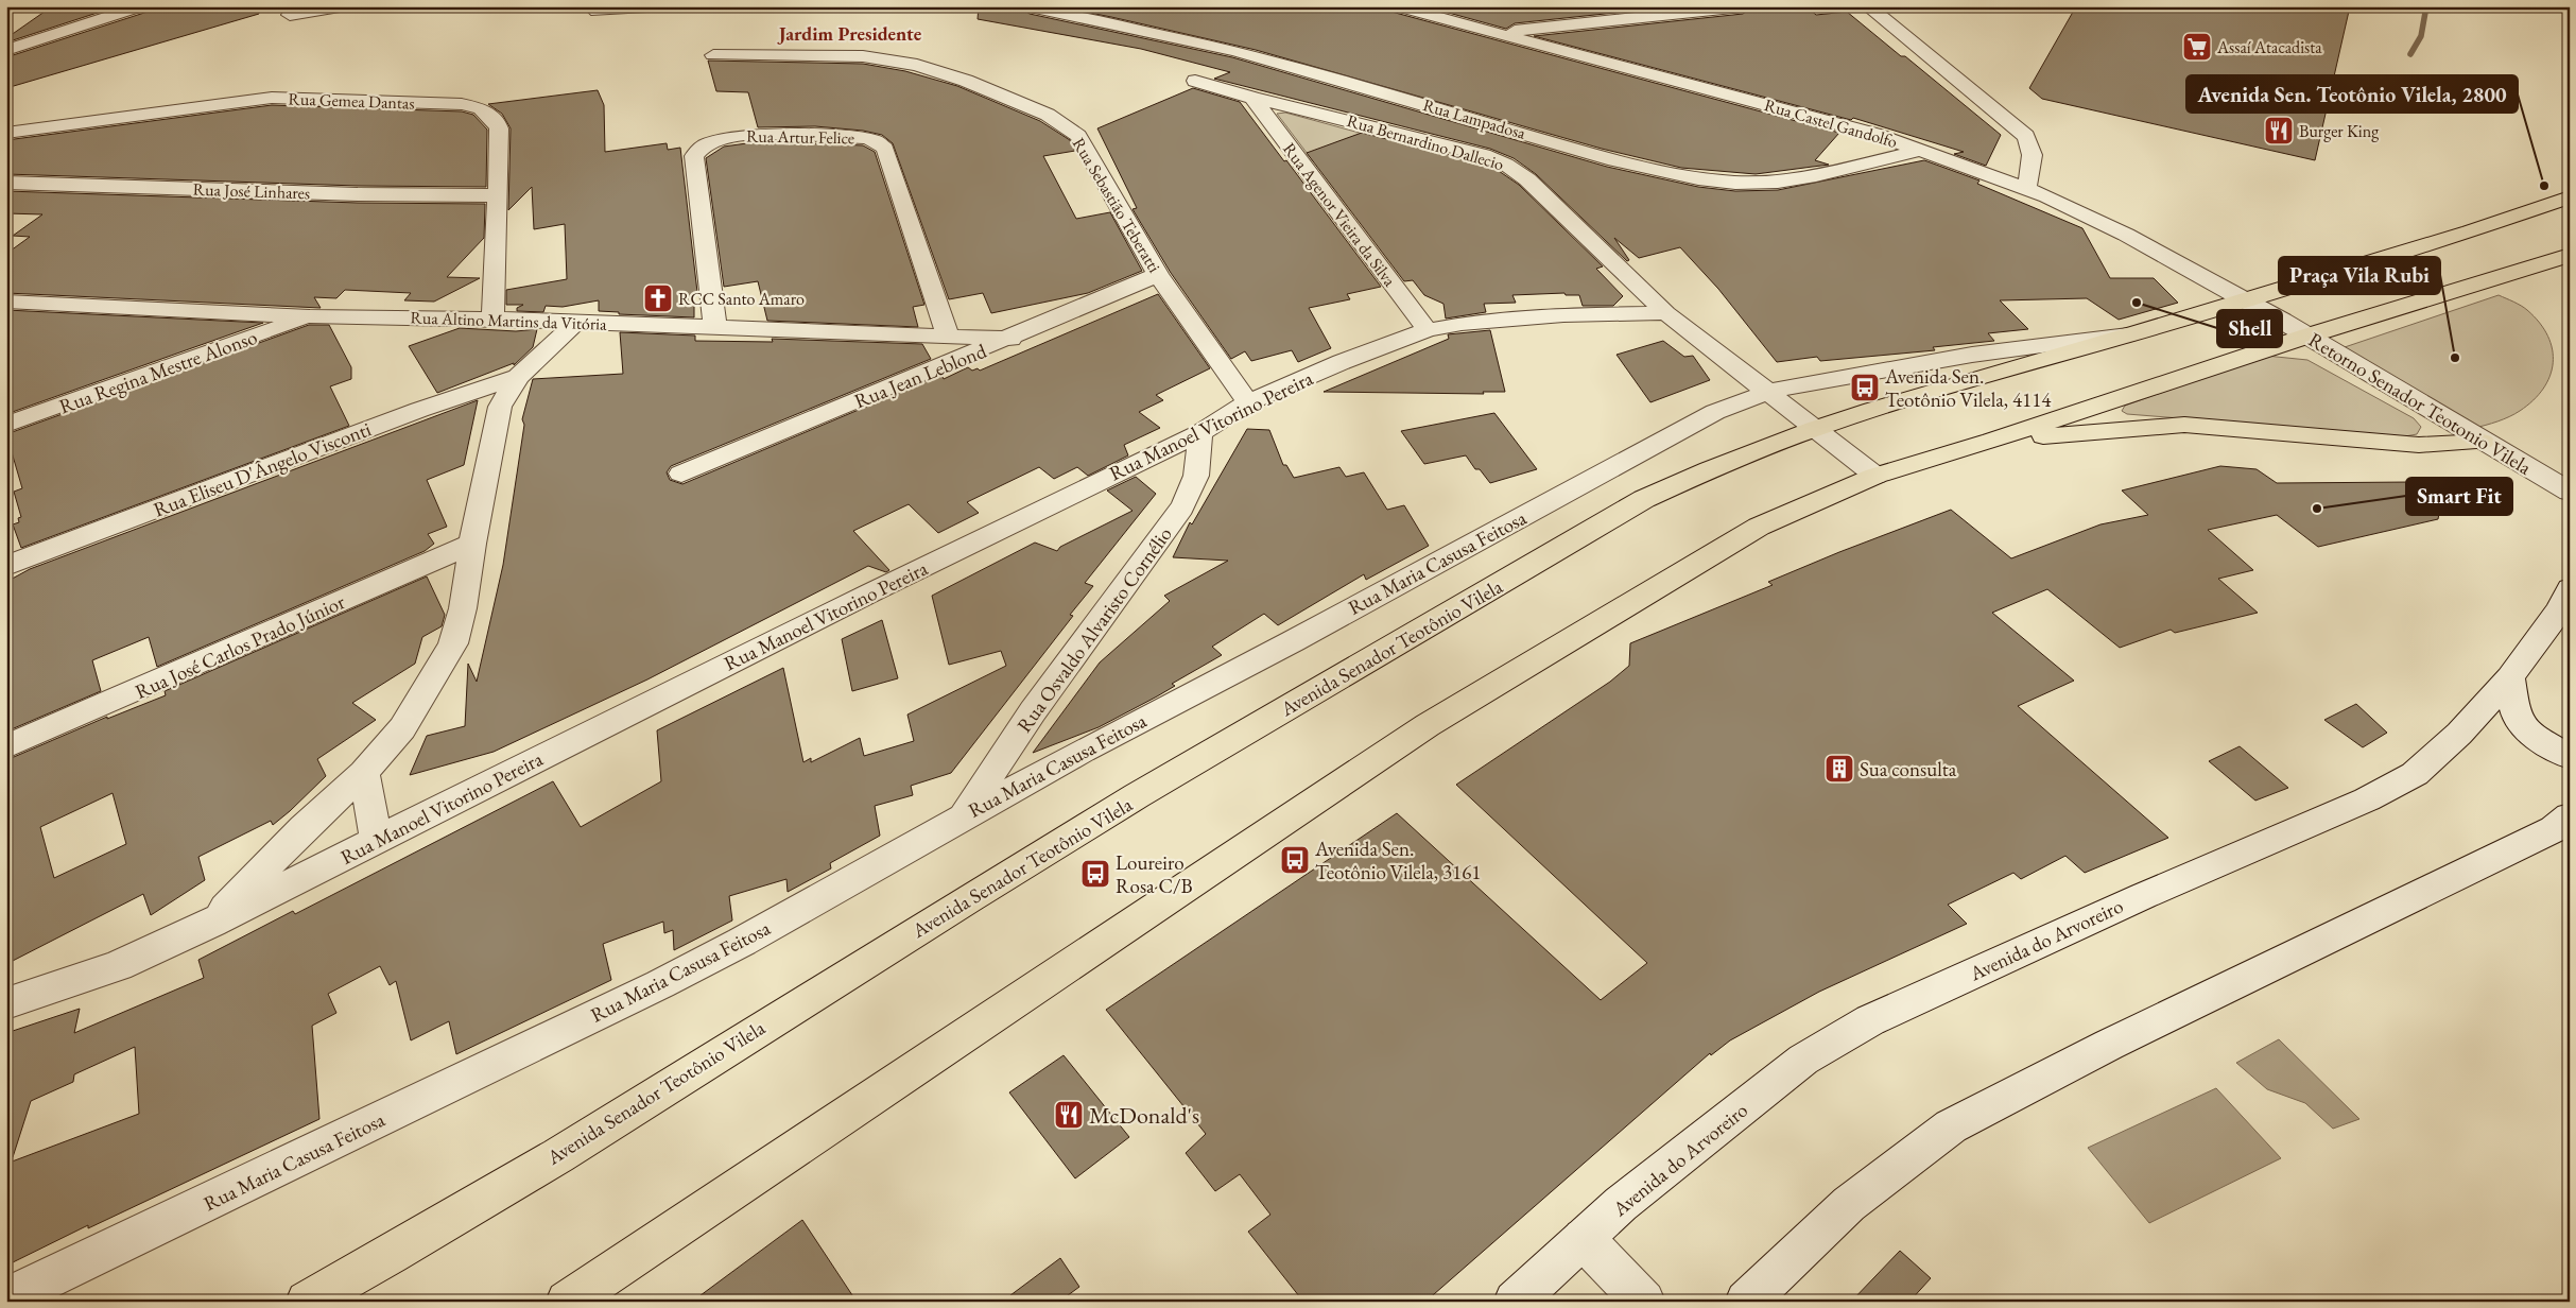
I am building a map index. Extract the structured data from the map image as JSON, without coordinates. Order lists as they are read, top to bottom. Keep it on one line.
{"streets":{"main road":["Avenida Senador Teotônio Vilela"],"street":["Rua Gemea Dantas","Rua Lampadosa","Rua Castel Gandolfo","Rua Artur Felice","Rua Bernardino Dallecio","Rua José Linhares","Rua Sebastião Teberatti","Rua Agenor Vieira da Silva","Rua Altino Martins da Vitória","Rua Regina Mestre Alonso","Rua Jean Leblond","Retorno Senador Teotonio Vilela","Rua Manoel Vitorino Pereira","Rua Eliseu D'Ângelo Visconti","Rua Maria Casusa Feitosa","Rua Osvaldo Alvaristo Cornélio","Rua José Carlos Prado Júnior","Avenida do Arvoreiro"]},"crossings":[["Rua Gemea Dantas","Rua José Linhares"],["Rua Gemea Dantas","Rua Altino Martins da Vitória"],["Rua Lampadosa","Rua Castel Gandolfo"],["Rua Castel Gandolfo","Retorno Senador Teotonio Vilela"],["Rua Castel Gandolfo","Avenida Senador Teotônio Vilela"],["Rua Artur Felice","Rua Altino Martins da Vitória"],["Rua Bernardino Dallecio","Rua Agenor Vieira da Silva"],["Rua Bernardino Dallecio","Rua Manoel Vitorino Pereira"],["Rua Bernardino Dallecio","Rua Maria Casusa Feitosa"],["Rua Bernardino Dallecio","Avenida Senador Teotônio Vilela"],["Rua Sebastião Teberatti","Rua Jean Leblond"],["Rua Sebastião Teberatti","Rua Manoel Vitorino Pereira"],["Rua Agenor Vieira da Silva","Rua Manoel Vitorino Pereira"],["Rua Altino Martins da Vitória","Rua Regina Mestre Alonso"],["Rua Altino Martins da Vitória","Rua Jean Leblond"],["Retorno Senador Teotonio Vilela","Avenida Senador Teotônio Vilela"],["Rua Manoel Vitorino Pereira","Rua Osvaldo Alvaristo Cornélio"],["Rua Maria Casusa Feitosa","Rua Osvaldo Alvaristo Cornélio"],["Rua Maria Casusa Feitosa","Avenida Senador Teotônio Vilela"]],"districts":["Jardim Presidente"],"places":{"supermarket":["Assaí Atacadista"],"restaurant":["Burger King","McDonald's"],"other":["Avenida Sen. Teotônio Vilela, 2800","Shell","Praça Vila Rubi","Smart Fit"],"church":["RCC Santo Amaro"],"bus stop":["Avenida Sen. Teotônio Vilela, 4114","Avenida Sen. Teotônio Vilela, 3161","Loureiro Rosa C/B"],"building":["Sua consulta"]}}
